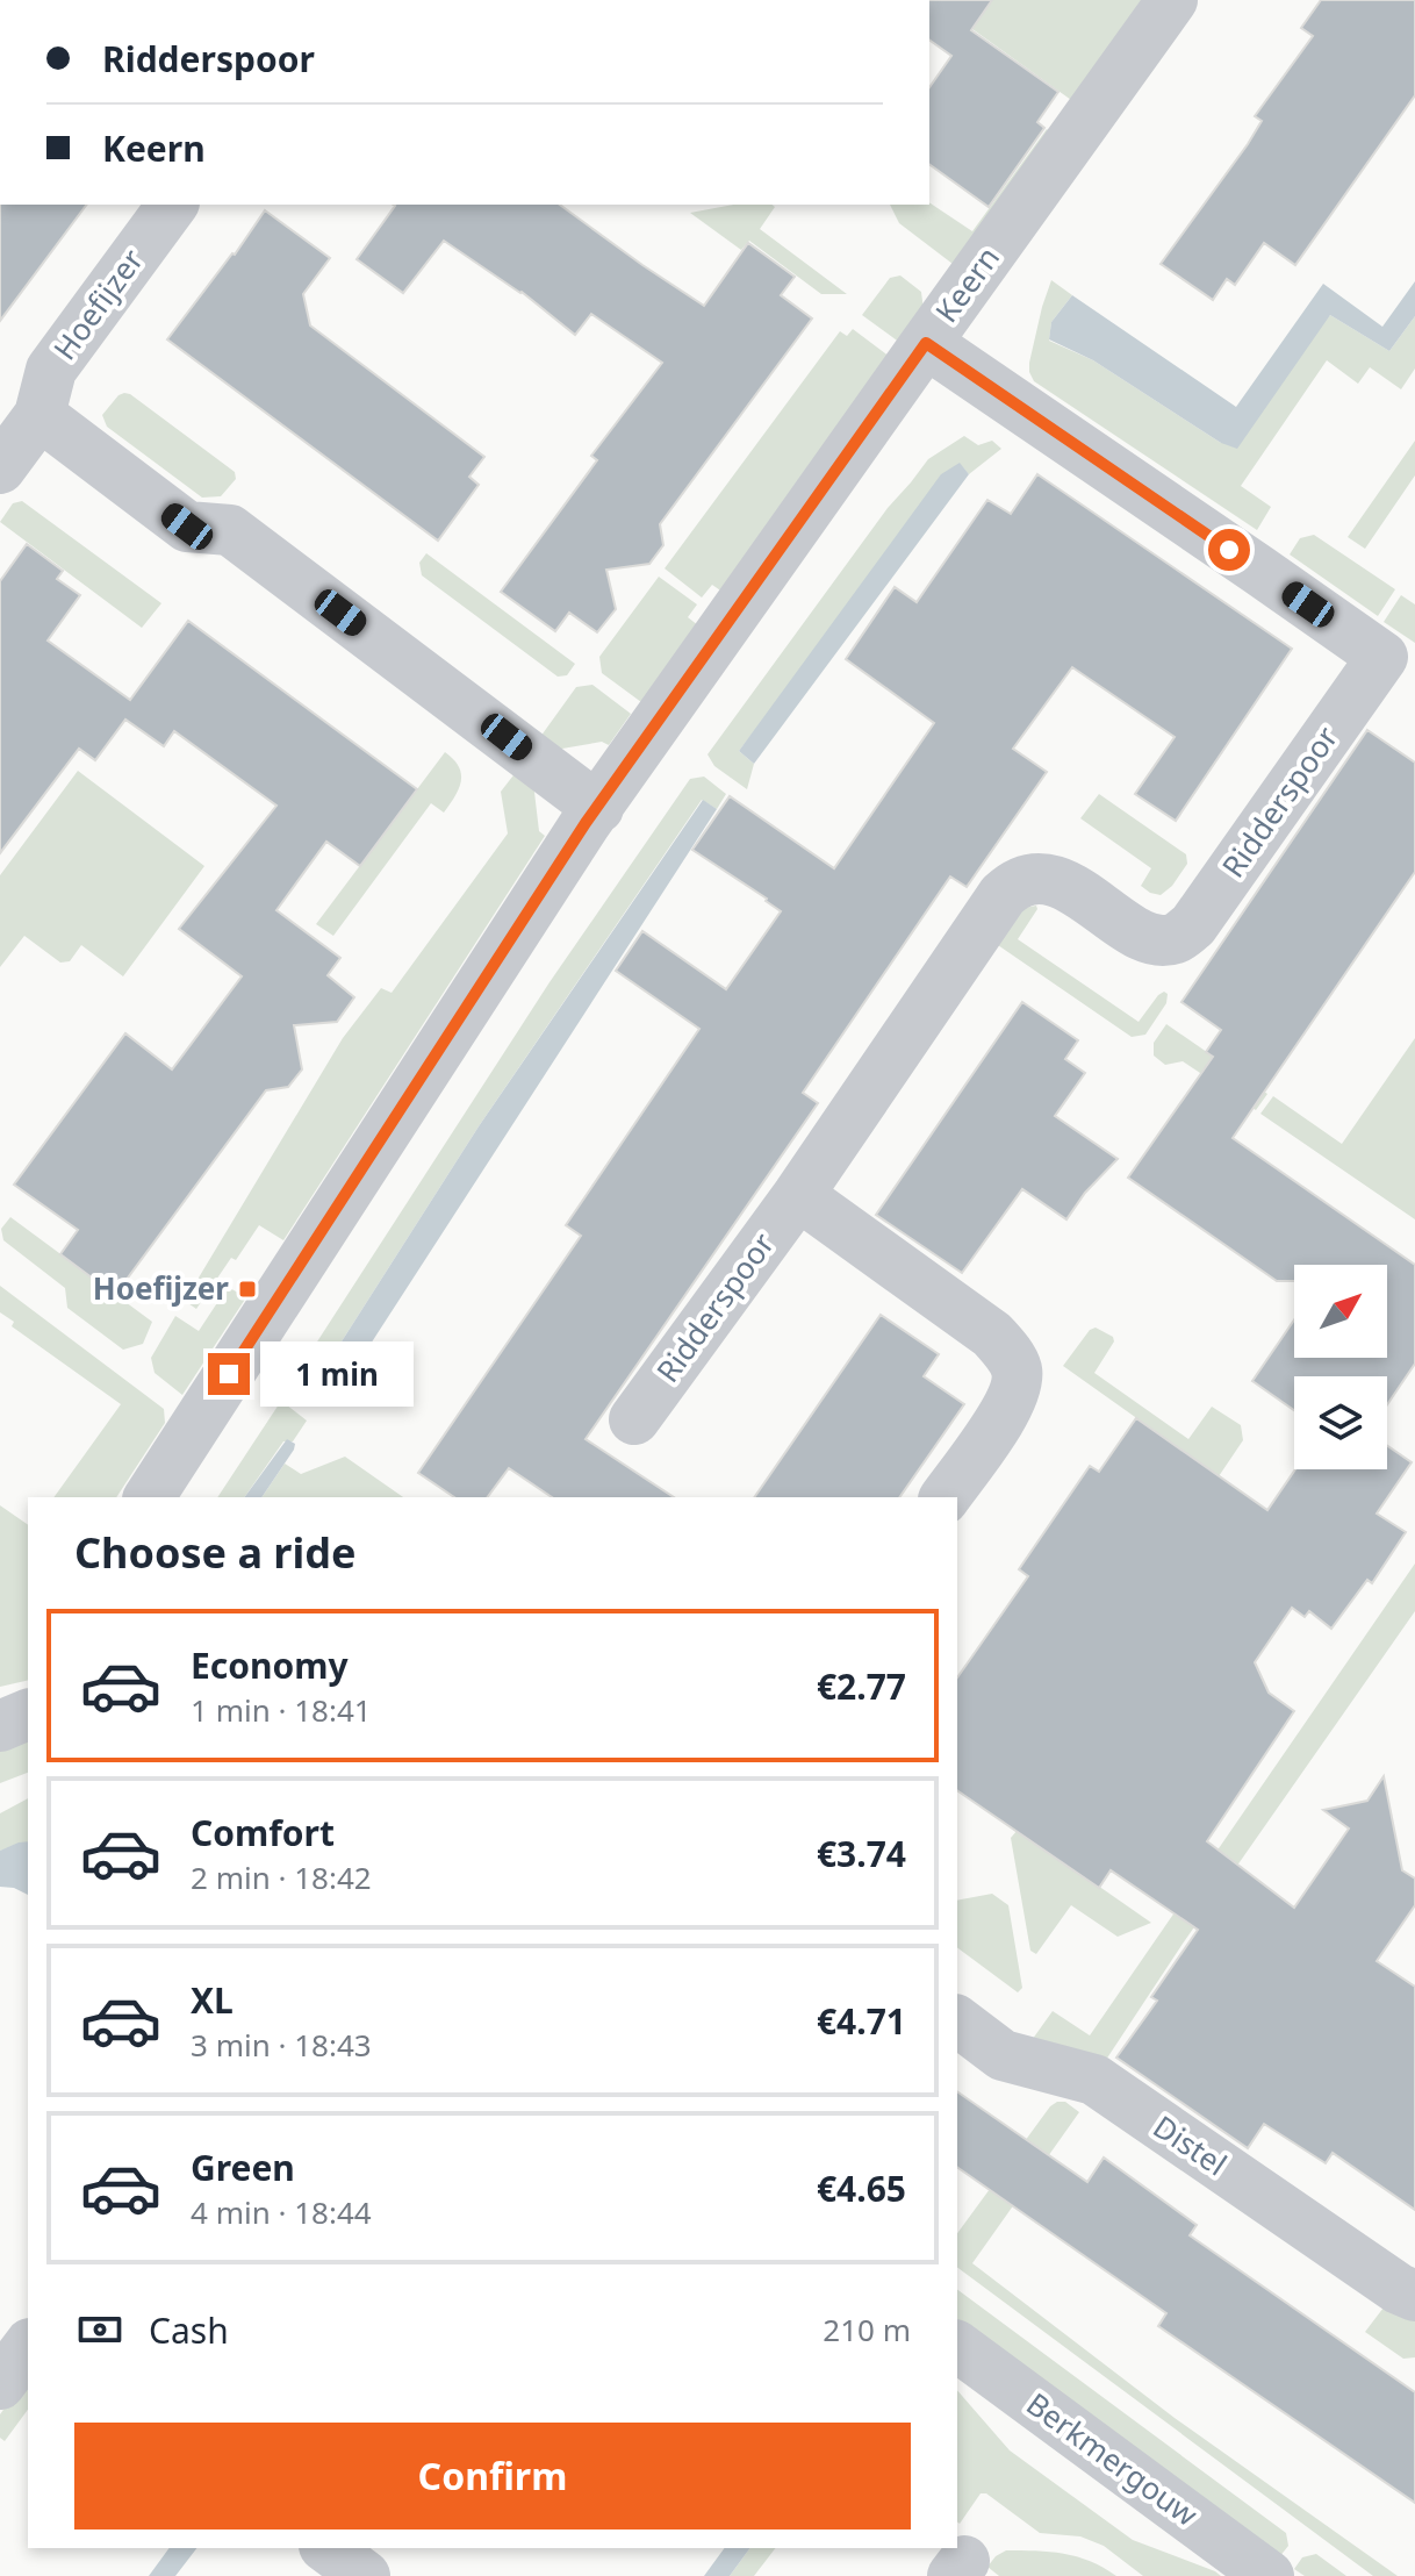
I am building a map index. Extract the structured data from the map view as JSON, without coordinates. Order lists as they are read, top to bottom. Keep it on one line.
{"streets":{"street":["Keern","Hoefijzer","Ridderspoor","Distel","Berkmergouw"]},"crossings":[["Keern","Ridderspoor"]],"places":{"transit":["Hoefijzer"]},"north":"top right","page":{"banner":["Ridderspoor","Keern"],"bubble":"1 min","heading":"Choose a ride","list":[{"name":"Economy","note":"1 min · 18:41","value":"€2.77"},{"name":"Comfort","note":"2 min · 18:42","value":"€3.74"},{"name":"XL","note":"3 min · 18:43","value":"€4.71"},{"name":"Green","note":"4 min · 18:44","value":"€4.65"}],"pay":["Cash","210 m"],"buttons":"Confirm"}}
